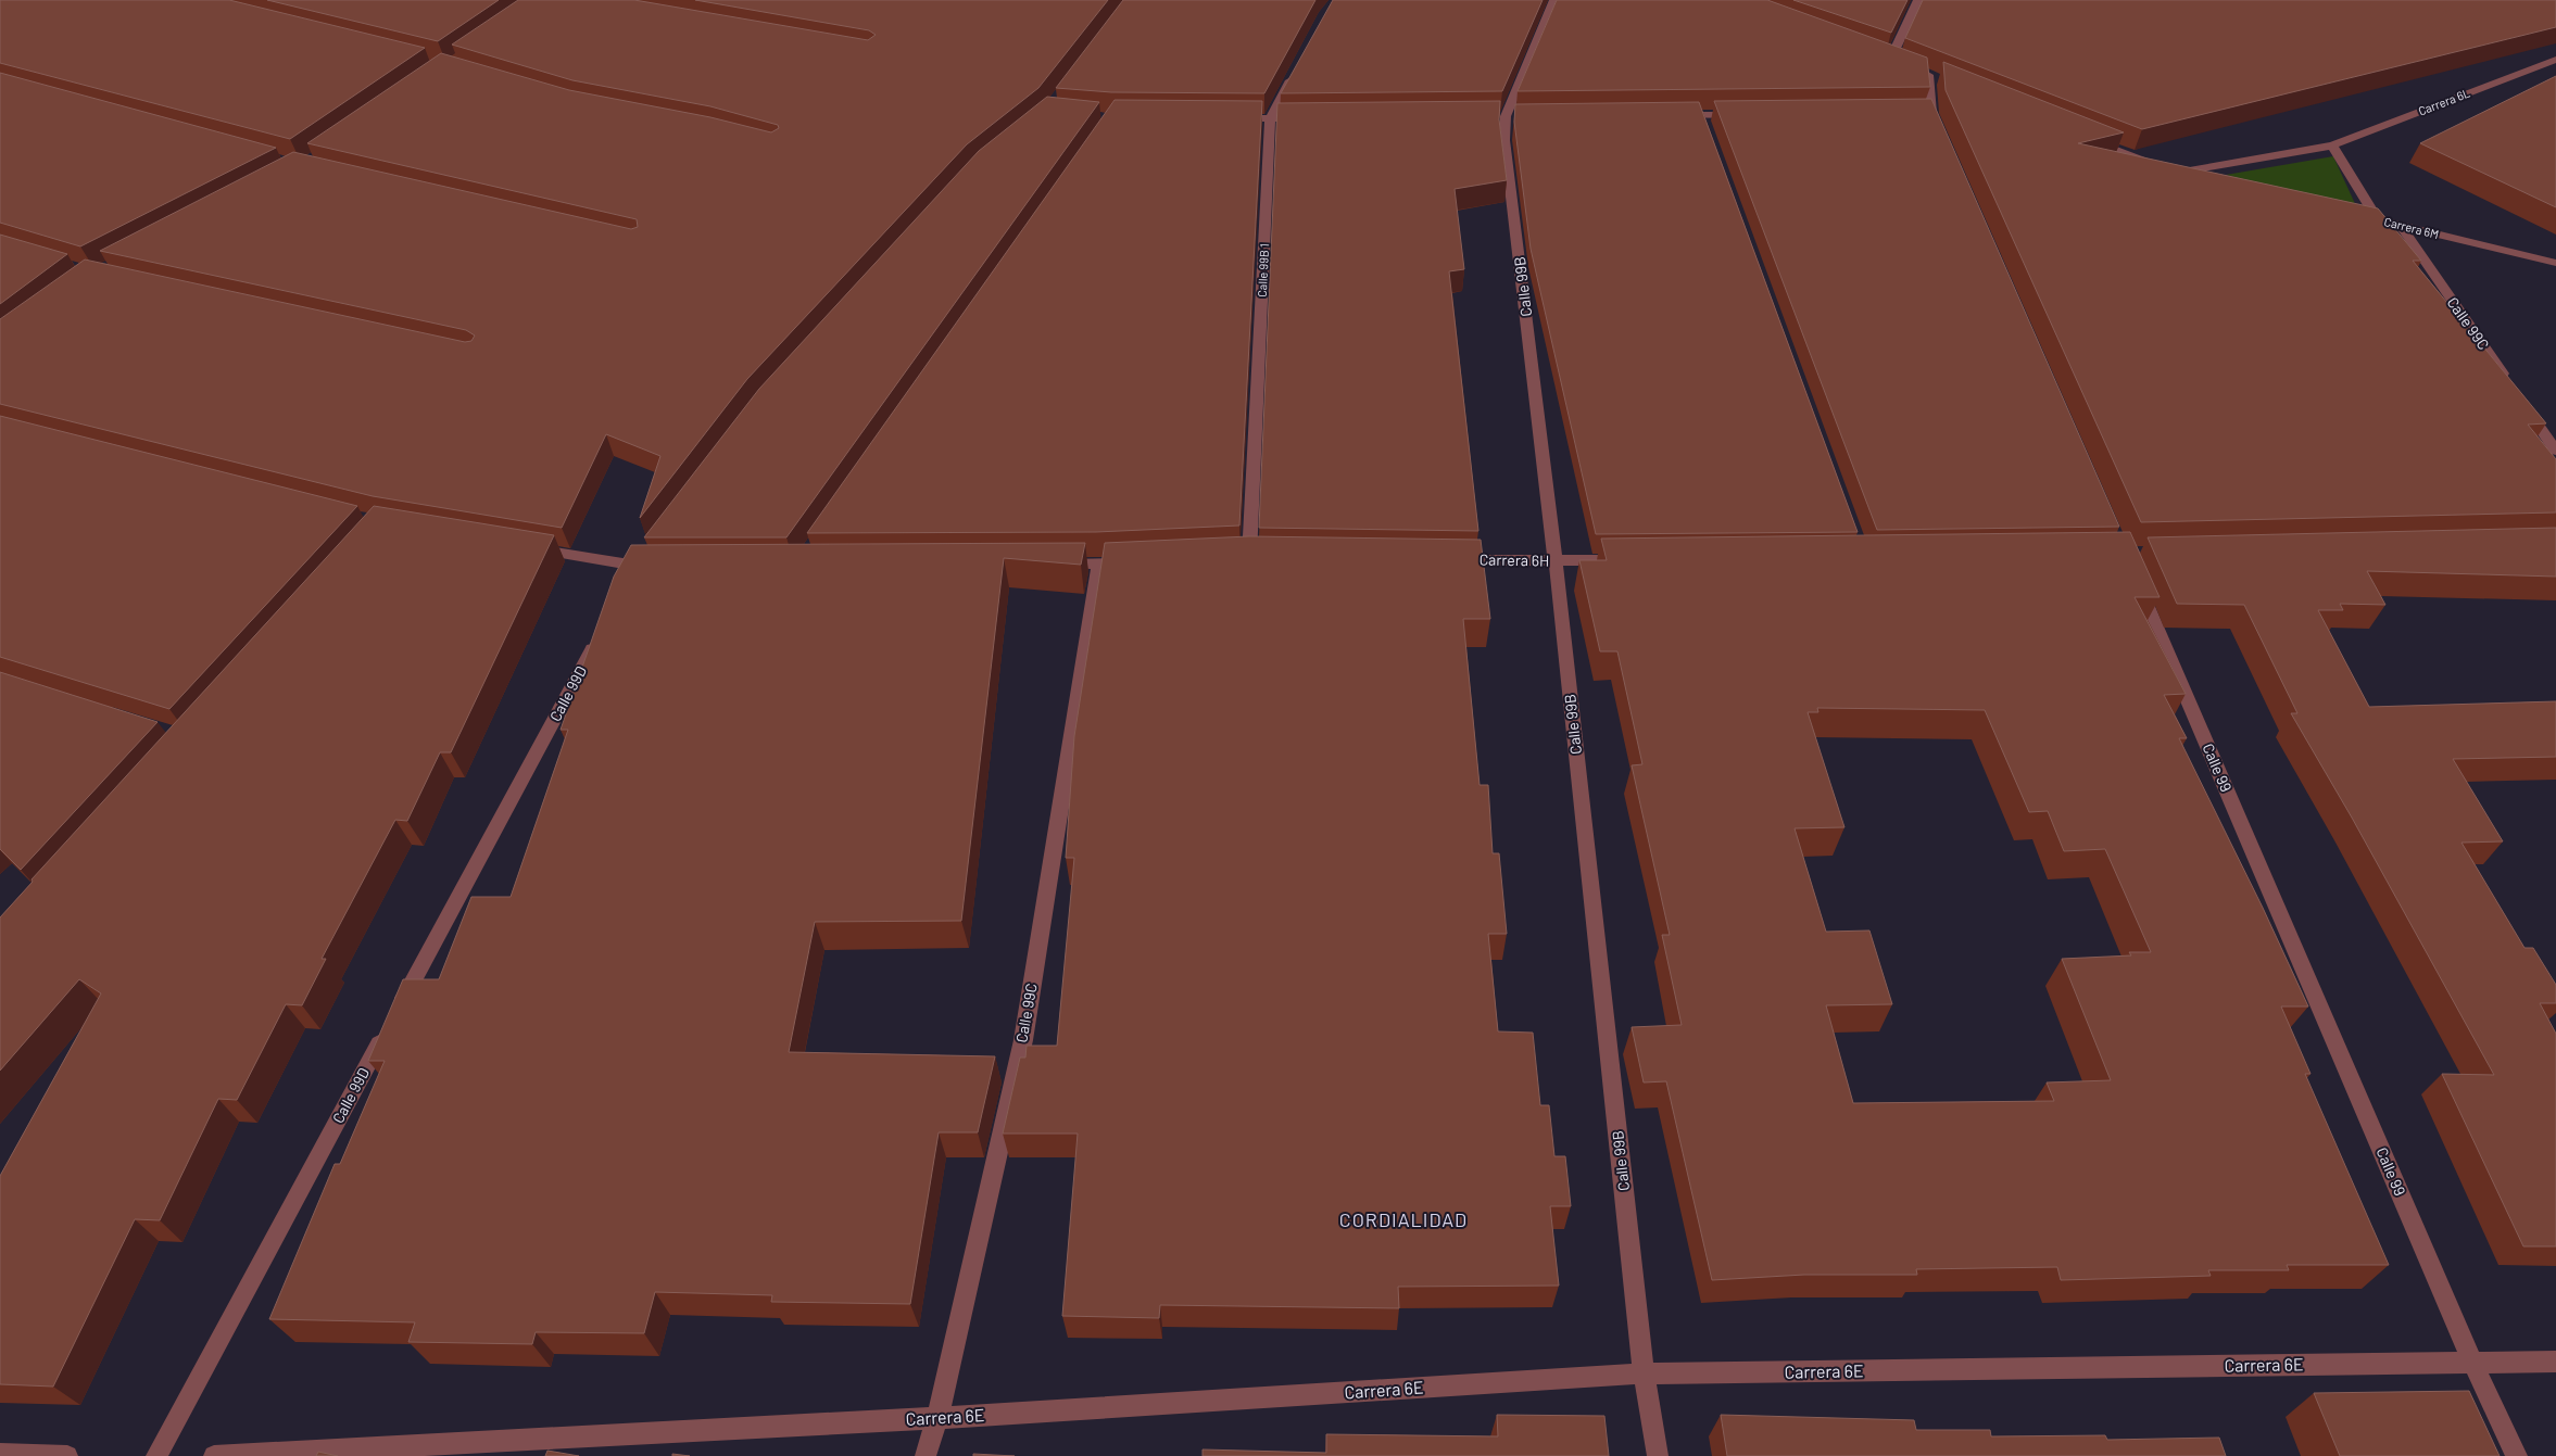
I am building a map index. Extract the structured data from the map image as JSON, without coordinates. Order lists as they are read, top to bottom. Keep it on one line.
{"streets":{"street":["Carrera 6L","Carrera 6M","Calle 99B 1","Calle 99B","Calle 99C","Carrera 6H","Calle 99D","Calle 99","Carrera 6E"]},"crossings":[["Carrera 6M","Calle 99C"],["Calle 99B","Carrera 6H"],["Calle 99B","Carrera 6E"],["Calle 99C","Carrera 6E"],["Calle 99","Carrera 6E"]],"districts":["CORDIALIDAD"]}
